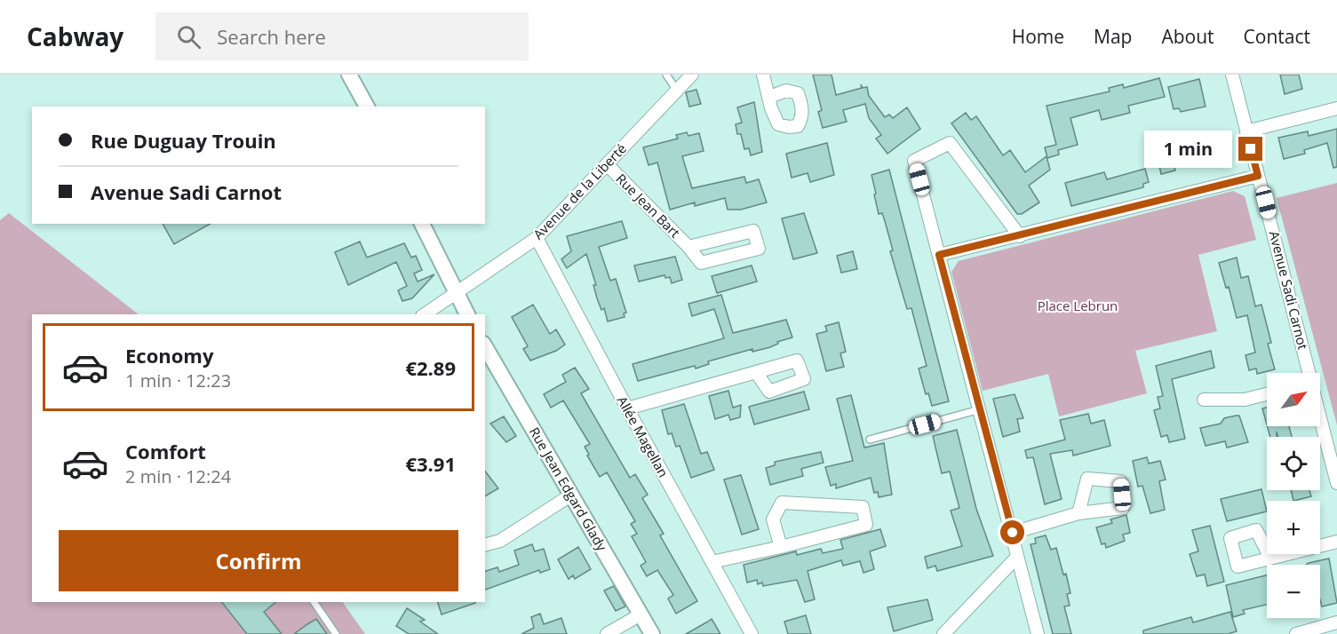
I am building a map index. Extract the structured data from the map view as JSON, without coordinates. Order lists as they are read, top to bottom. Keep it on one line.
{"streets":{"street":["Avenue de la Liberté","Rue Jean Bart","Avenue Sadi Carnot","Allée Magellan","Rue Jean Edgard Glady"]},"crossings":[["Avenue de la Liberté","Rue Jean Bart"],["Avenue de la Liberté","Allée Magellan"]],"parks":["Place Lebrun"],"north":"top right","page":{"header":"Cabway","search":"Search here","nav":["Home","Map","About","Contact"],"banner":["Rue Duguay Trouin","Avenue Sadi Carnot"],"bubble":"1 min","list":[{"name":"Economy","note":"1 min · 12:23","value":"€2.89"},{"name":"Comfort","note":"2 min · 12:24","value":"€3.91"}],"map_buttons":["+","−"],"buttons":"Confirm"}}
